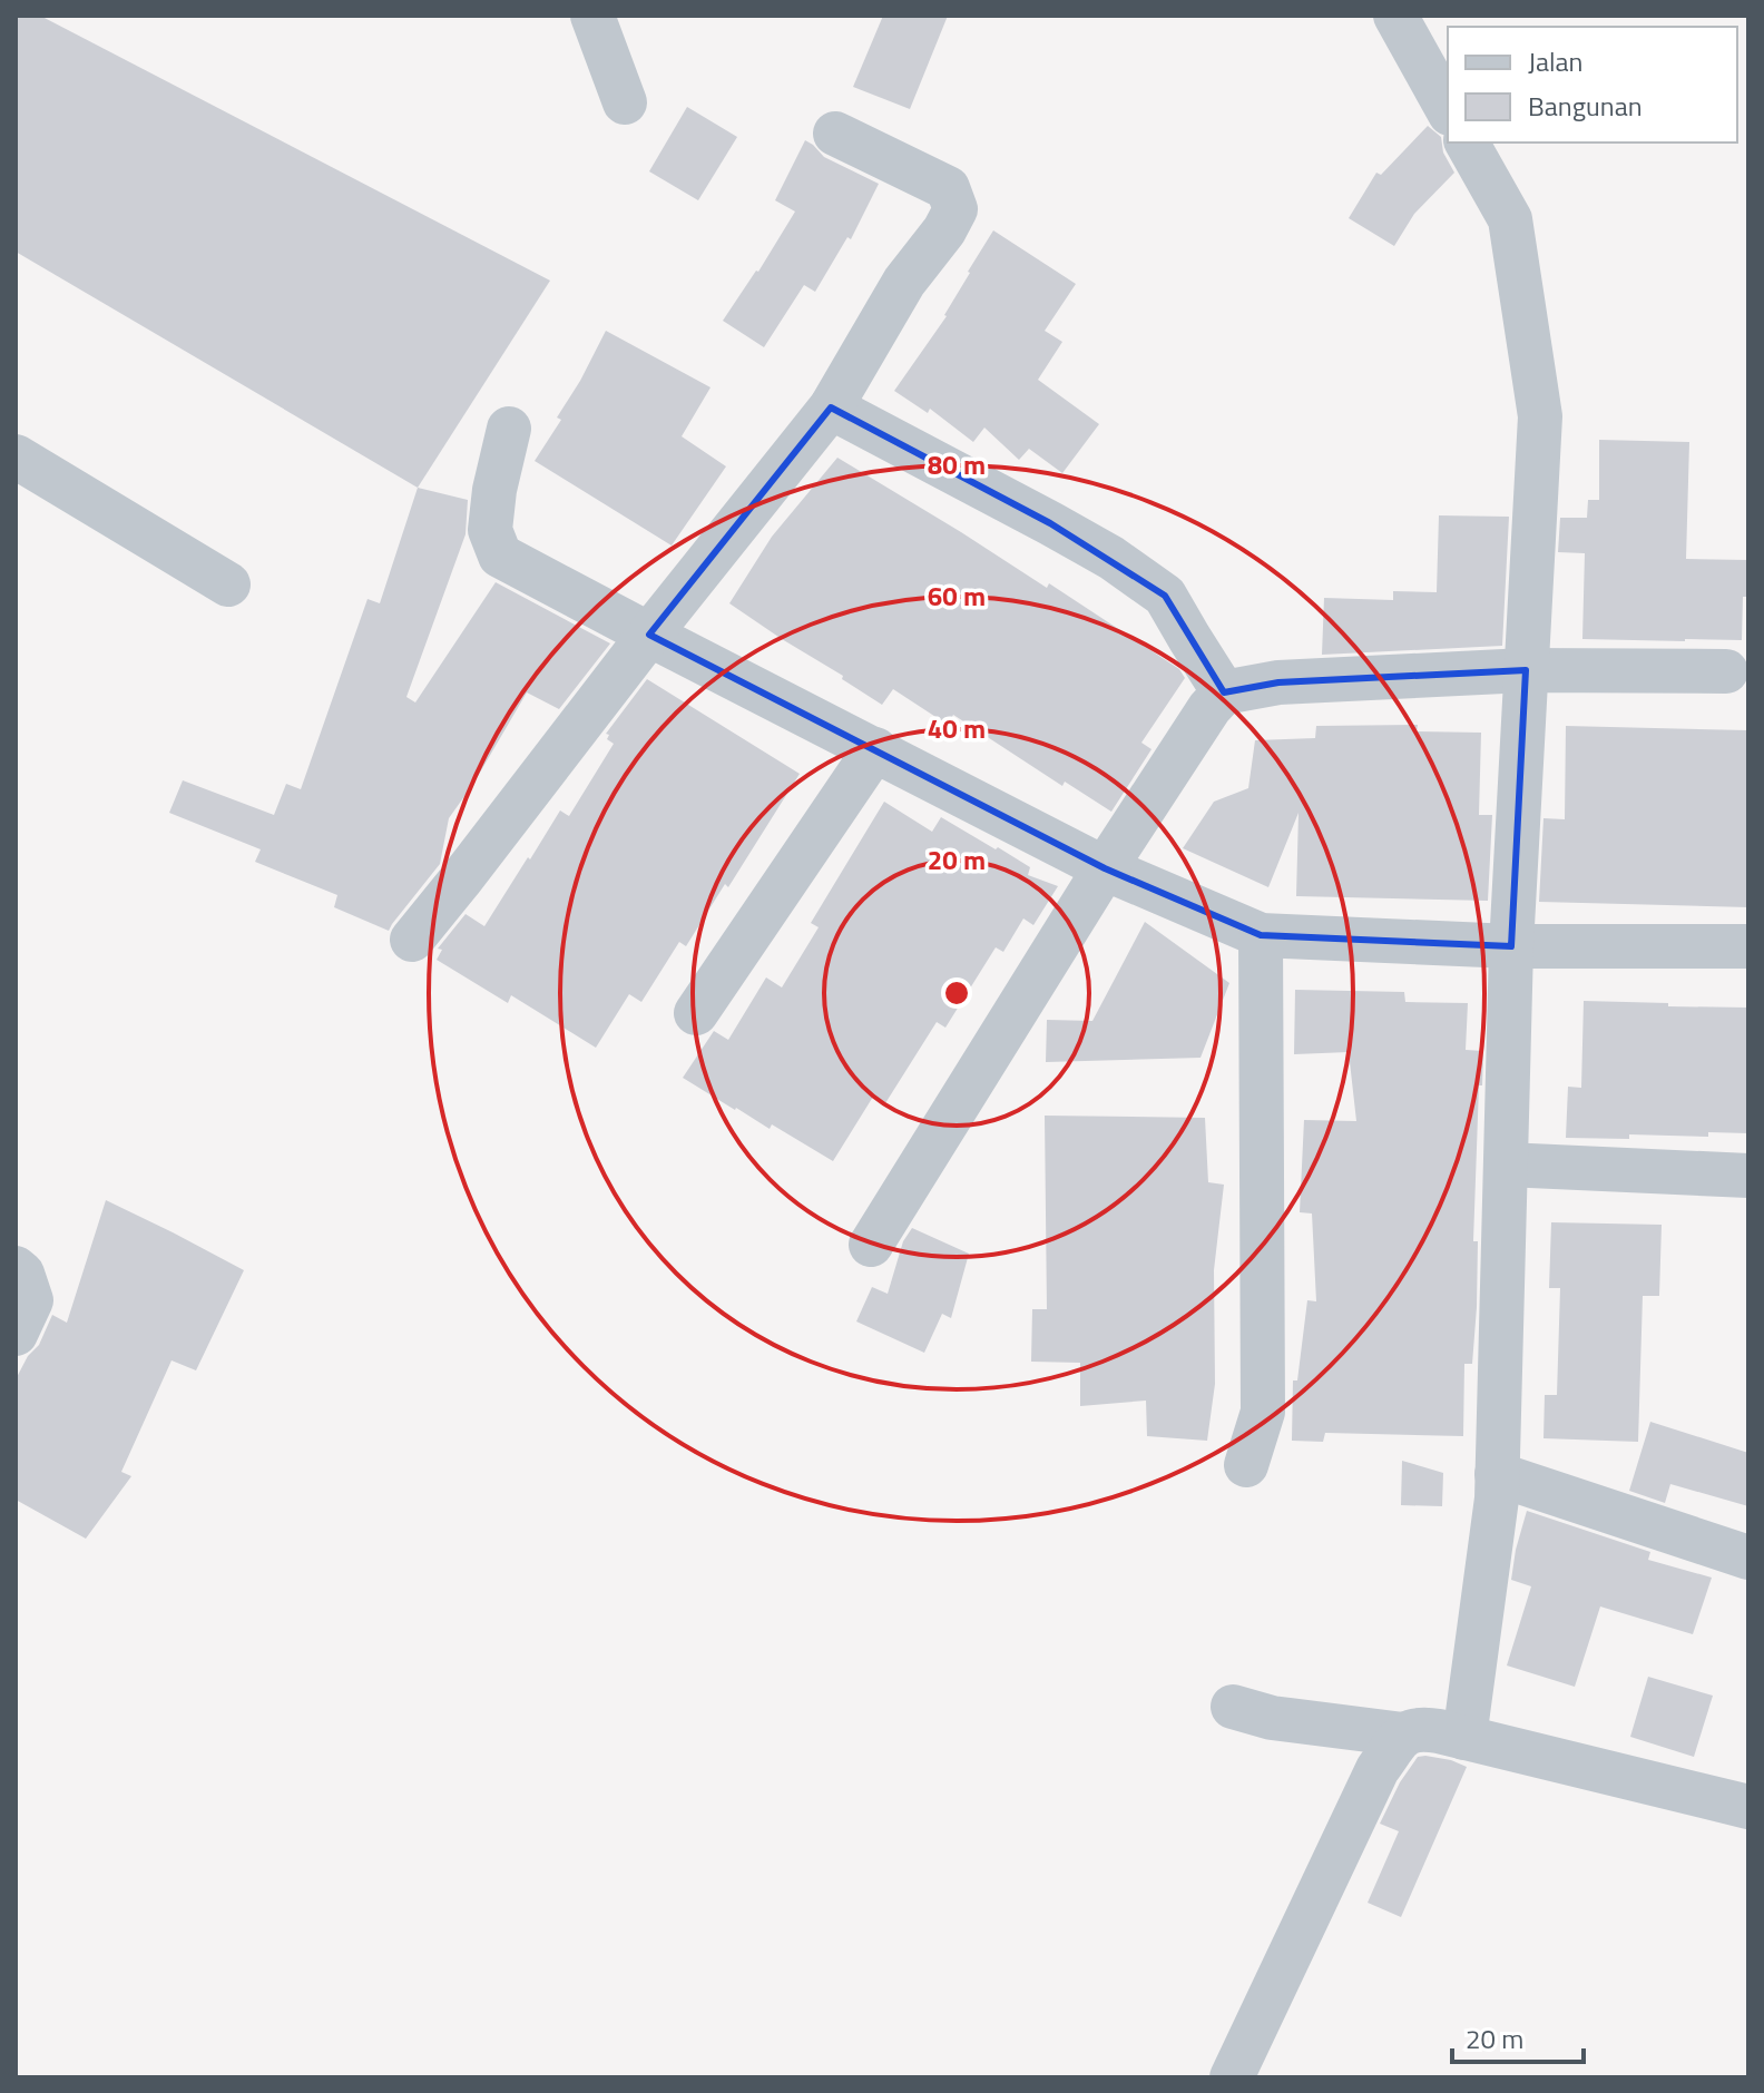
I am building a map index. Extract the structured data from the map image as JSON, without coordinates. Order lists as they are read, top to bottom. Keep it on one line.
{"legend":["Jalan","Bangunan"],"scale_bar":"20 m","rings":["80 m","60 m","40 m","20 m"]}
